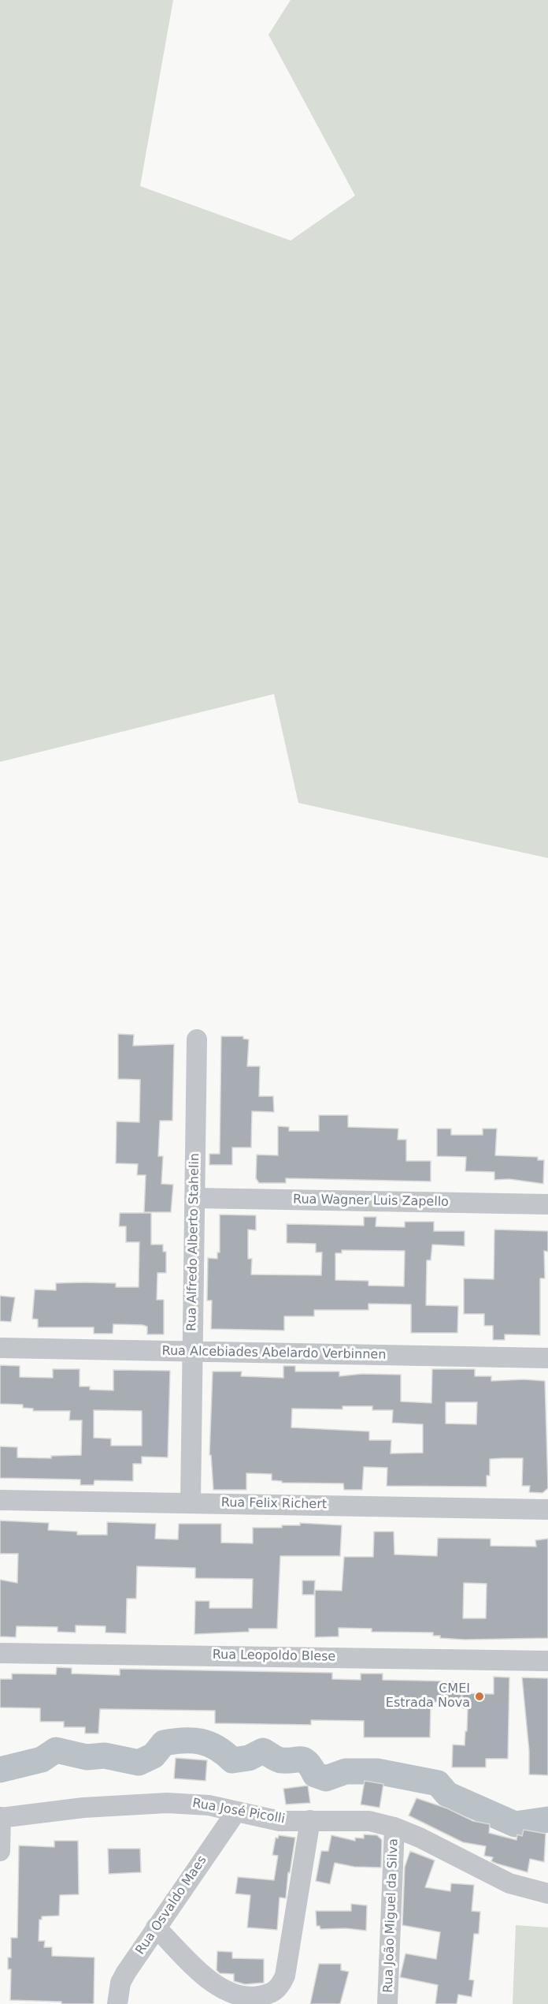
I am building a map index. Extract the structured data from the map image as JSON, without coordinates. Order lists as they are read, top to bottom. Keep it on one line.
{"streets":{"street":["Rua Wagner Luis Zapello","Rua Alfredo Alberto Stahelin","Rua Alcebiades Abelardo Verbinnen","Rua Felix Richert","Rua Leopoldo Blese","Rua José Picolli","Rua Osvaldo Maes","Rua João Miguel da Silva"]},"crossings":[["Rua Wagner Luis Zapello","Rua Alfredo Alberto Stahelin"],["Rua Alfredo Alberto Stahelin","Rua Alcebiades Abelardo Verbinnen"],["Rua Alfredo Alberto Stahelin","Rua Felix Richert"],["Rua José Picolli","Rua Osvaldo Maes"],["Rua José Picolli","Rua João Miguel da Silva"]],"places":["CMEI Estrada Nova"]}
